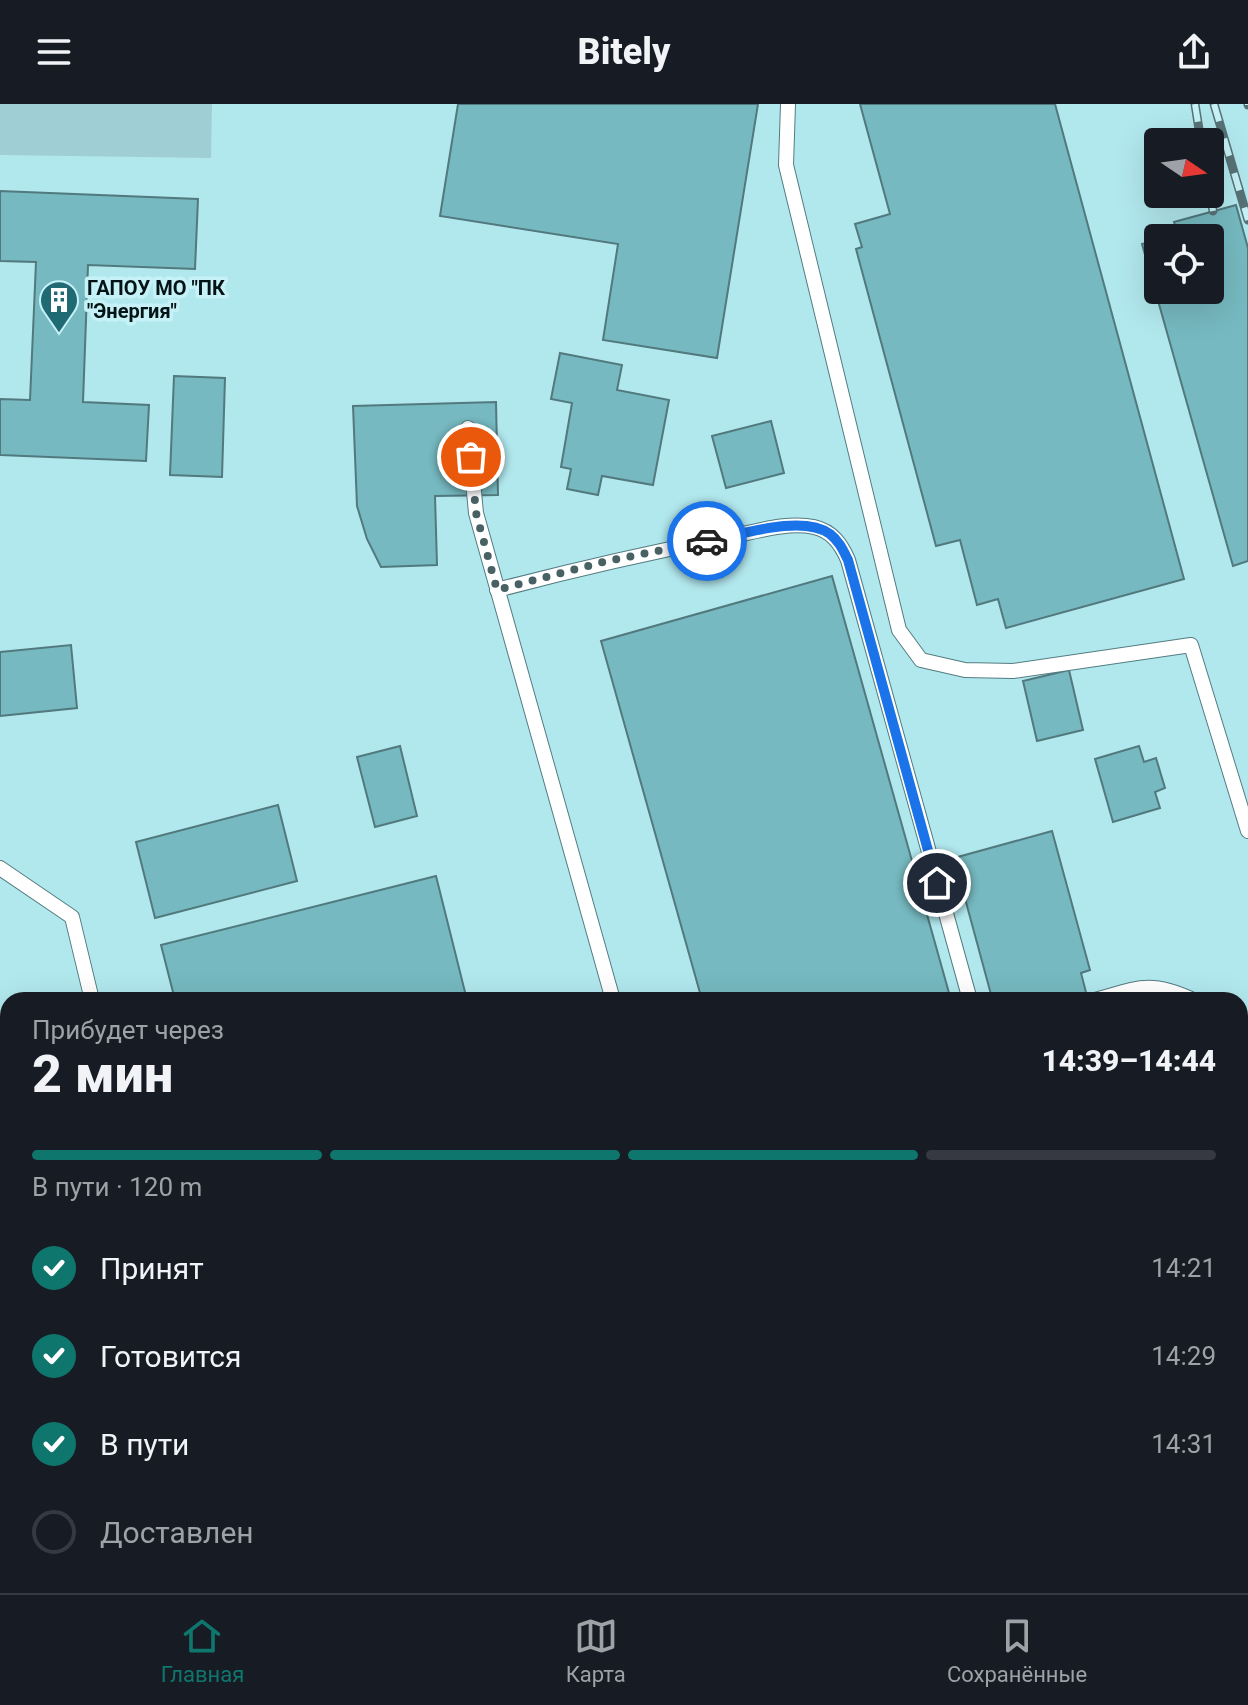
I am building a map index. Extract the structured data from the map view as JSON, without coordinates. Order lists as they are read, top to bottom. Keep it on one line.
{"places":{"building":["ГАПОУ МО \"ПК \"Энергия\""]},"north":"right","page":{"header":"Bitely","heading":["2 мин","Прибудет через","14:39–14:44"],"bar":"В пути · 120 m","list":[["Принят","14:21"],["Готовится","14:29"],["В пути","14:31"],"Доставлен"],"tabs":["Главная","Карта","Сохранённые"]}}
